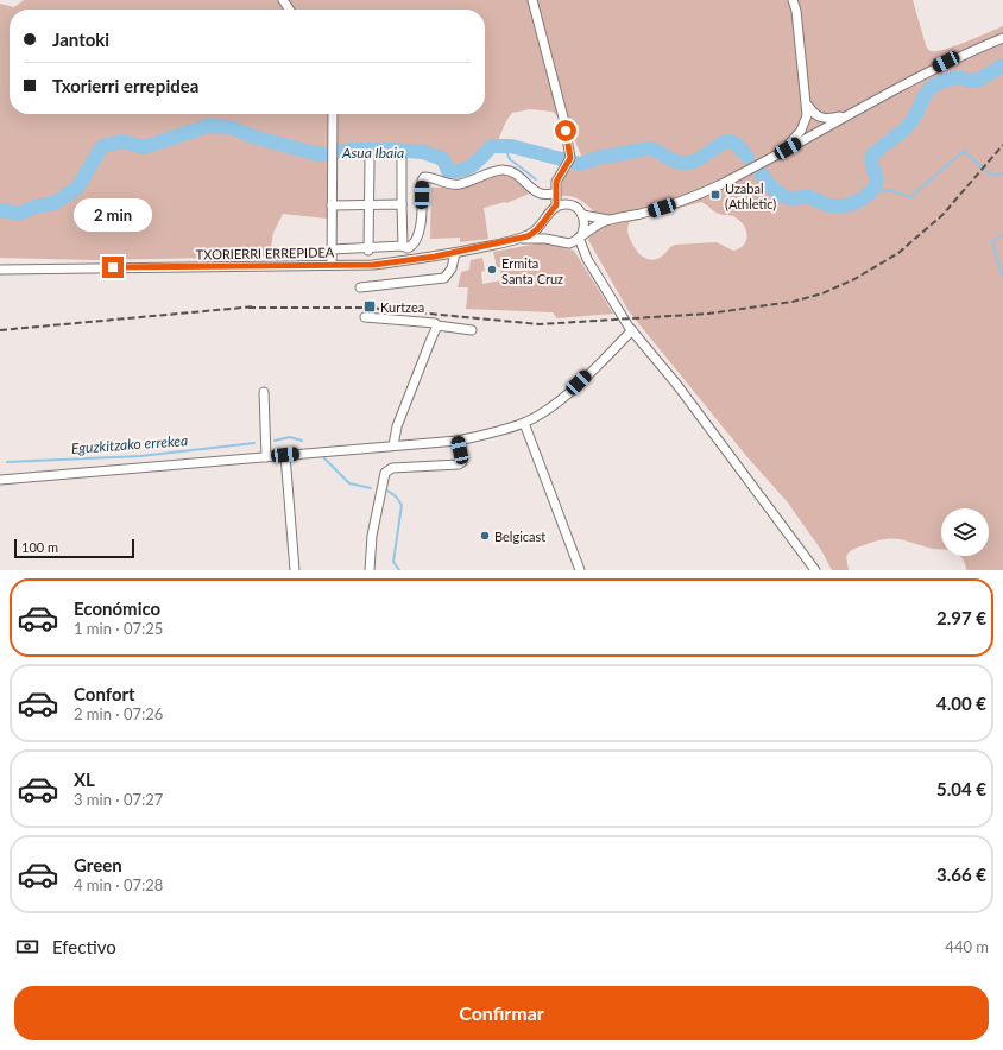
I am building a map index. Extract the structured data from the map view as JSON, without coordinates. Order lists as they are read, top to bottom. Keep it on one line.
{"streets":{"street":["TXORIERRI ERREPIDEA"]},"water":["Asua Ibaia","Eguzkitzako errekea"],"places":{"transit":["Uzabal (Athletic)","Kurtzea"],"other":["Ermita Santa Cruz","Belgicast"]},"scale_bar":"100 m","page":{"banner":["Jantoki","Txorierri errepidea"],"bubble":"2 min","scale":"100 m","list":[{"name":"Económico","note":"1 min · 07:25","value":"2.97 €"},{"name":"Confort","note":"2 min · 07:26","value":"4.00 €"},{"name":"XL","note":"3 min · 07:27","value":"5.04 €"},{"name":"Green","note":"4 min · 07:28","value":"3.66 €"}],"pay":["Efectivo","440 m"],"buttons":"Confirmar"}}
